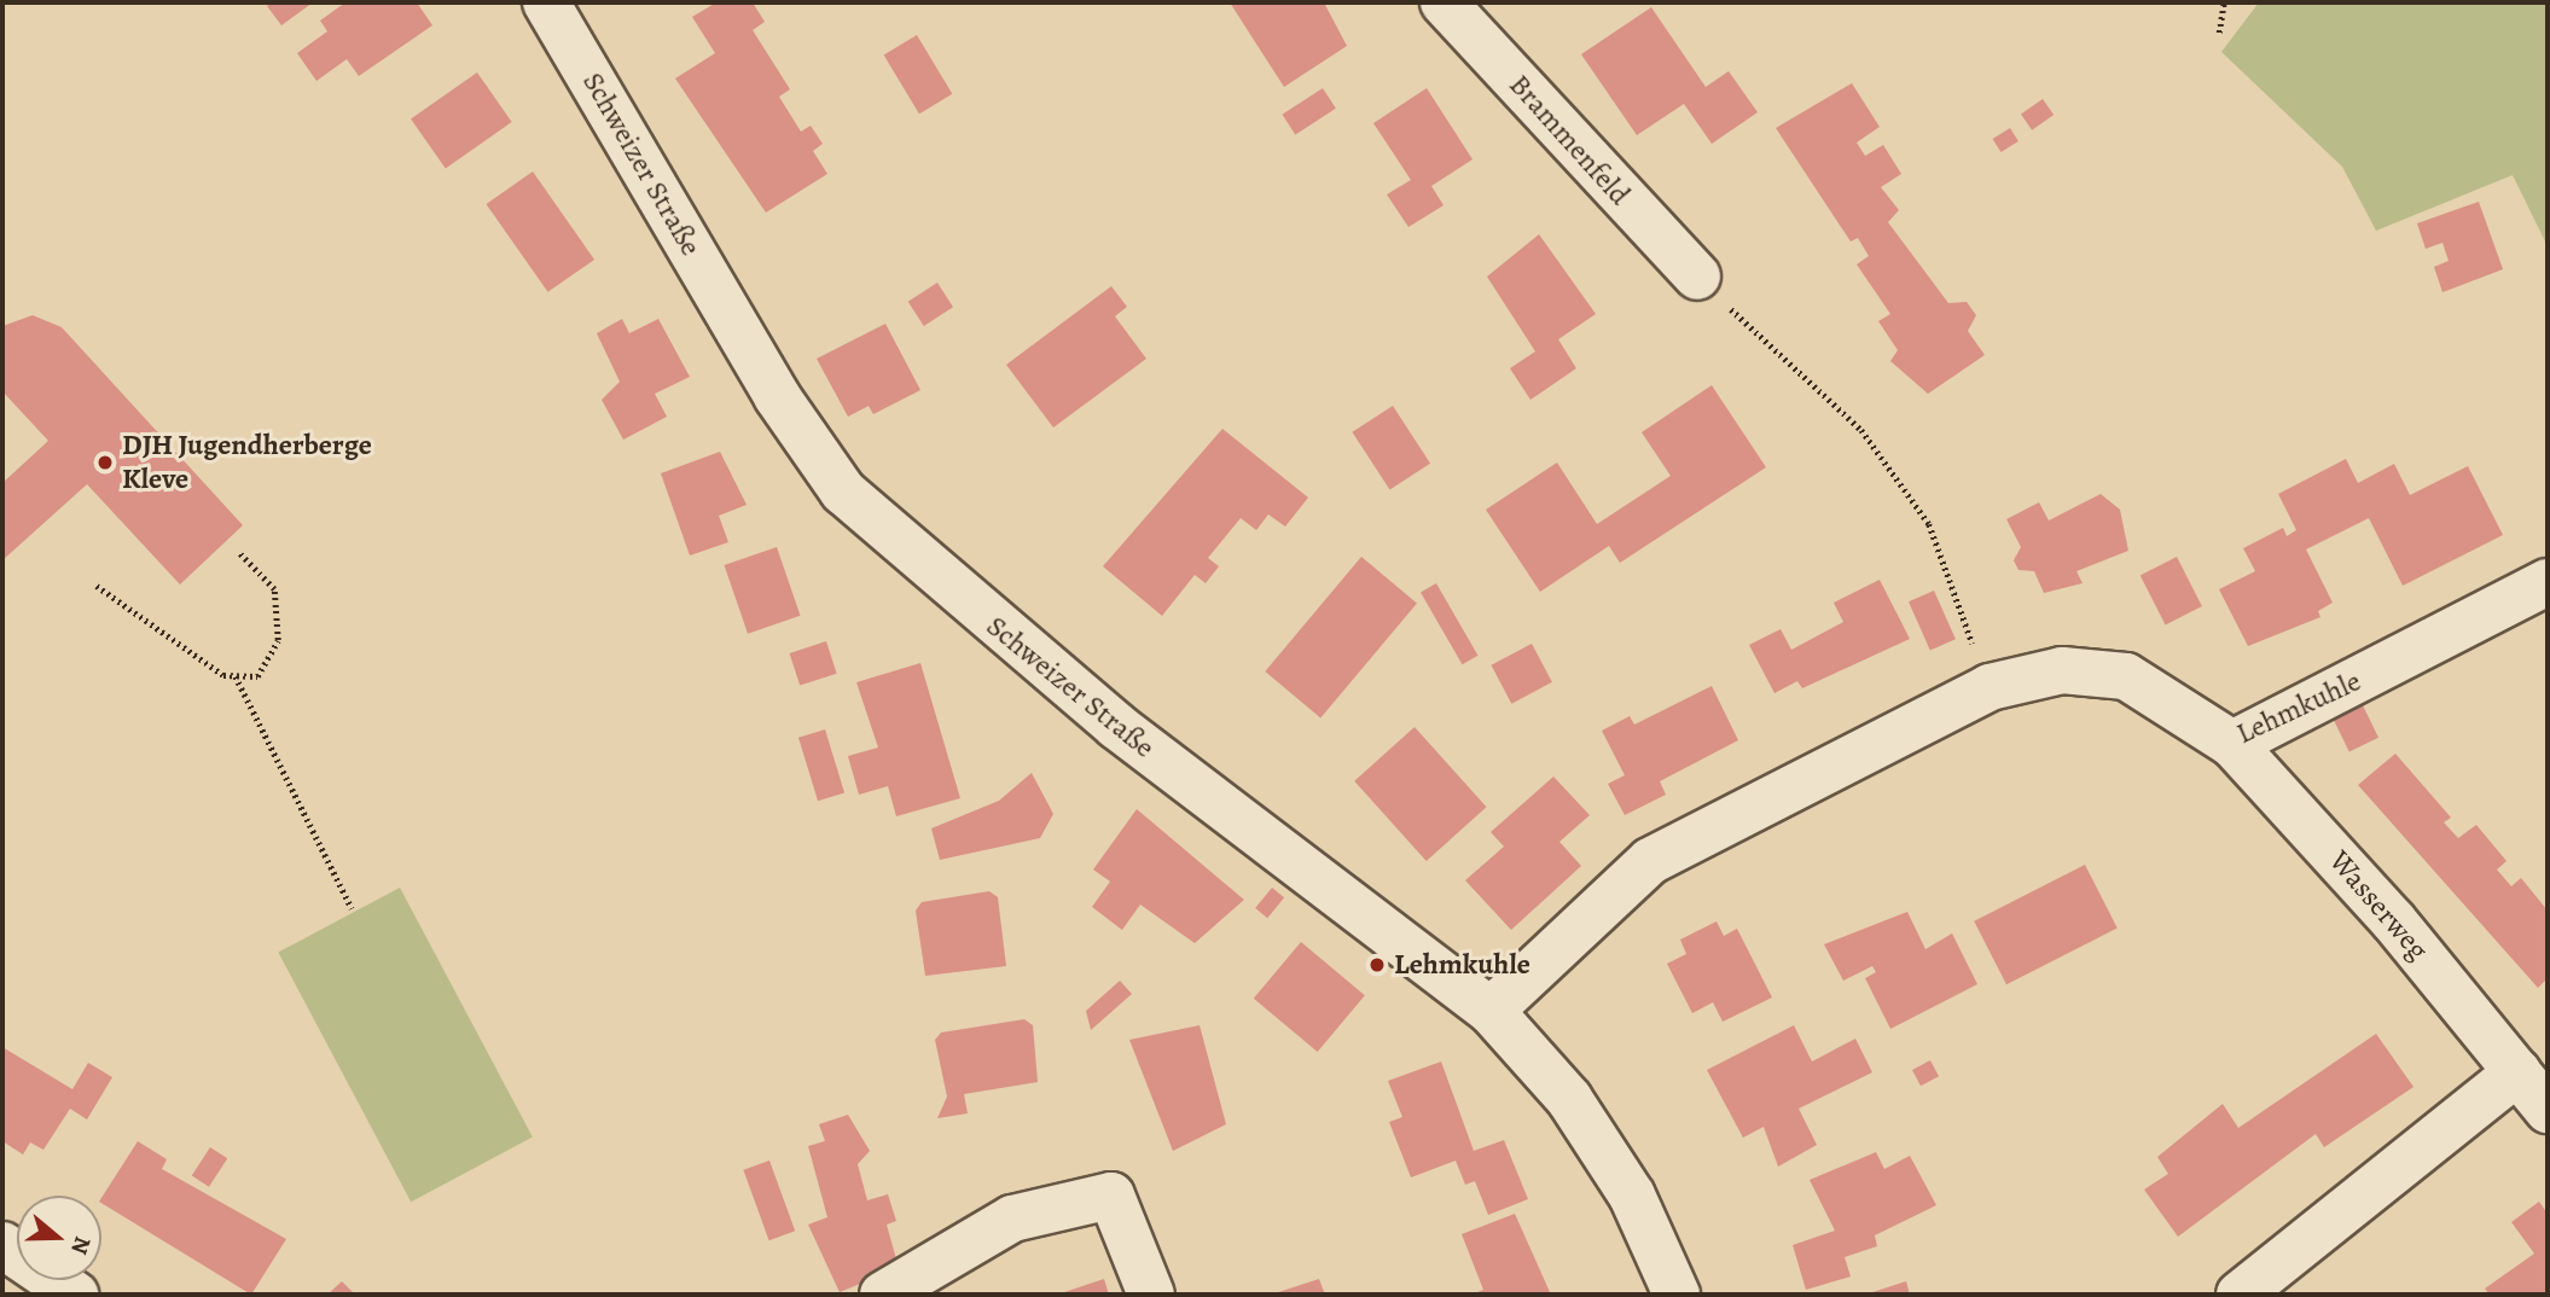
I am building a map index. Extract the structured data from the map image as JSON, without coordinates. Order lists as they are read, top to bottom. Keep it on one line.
{"streets":{"street":["Brammenfeld","Schweizer Straße","Lehmkuhle","Wasserweg"]},"crossings":[["Schweizer Straße","Lehmkuhle"],["Lehmkuhle","Wasserweg"]],"places":["DJH Jugendherberge Kleve","Lehmkuhle"],"north":"right"}
